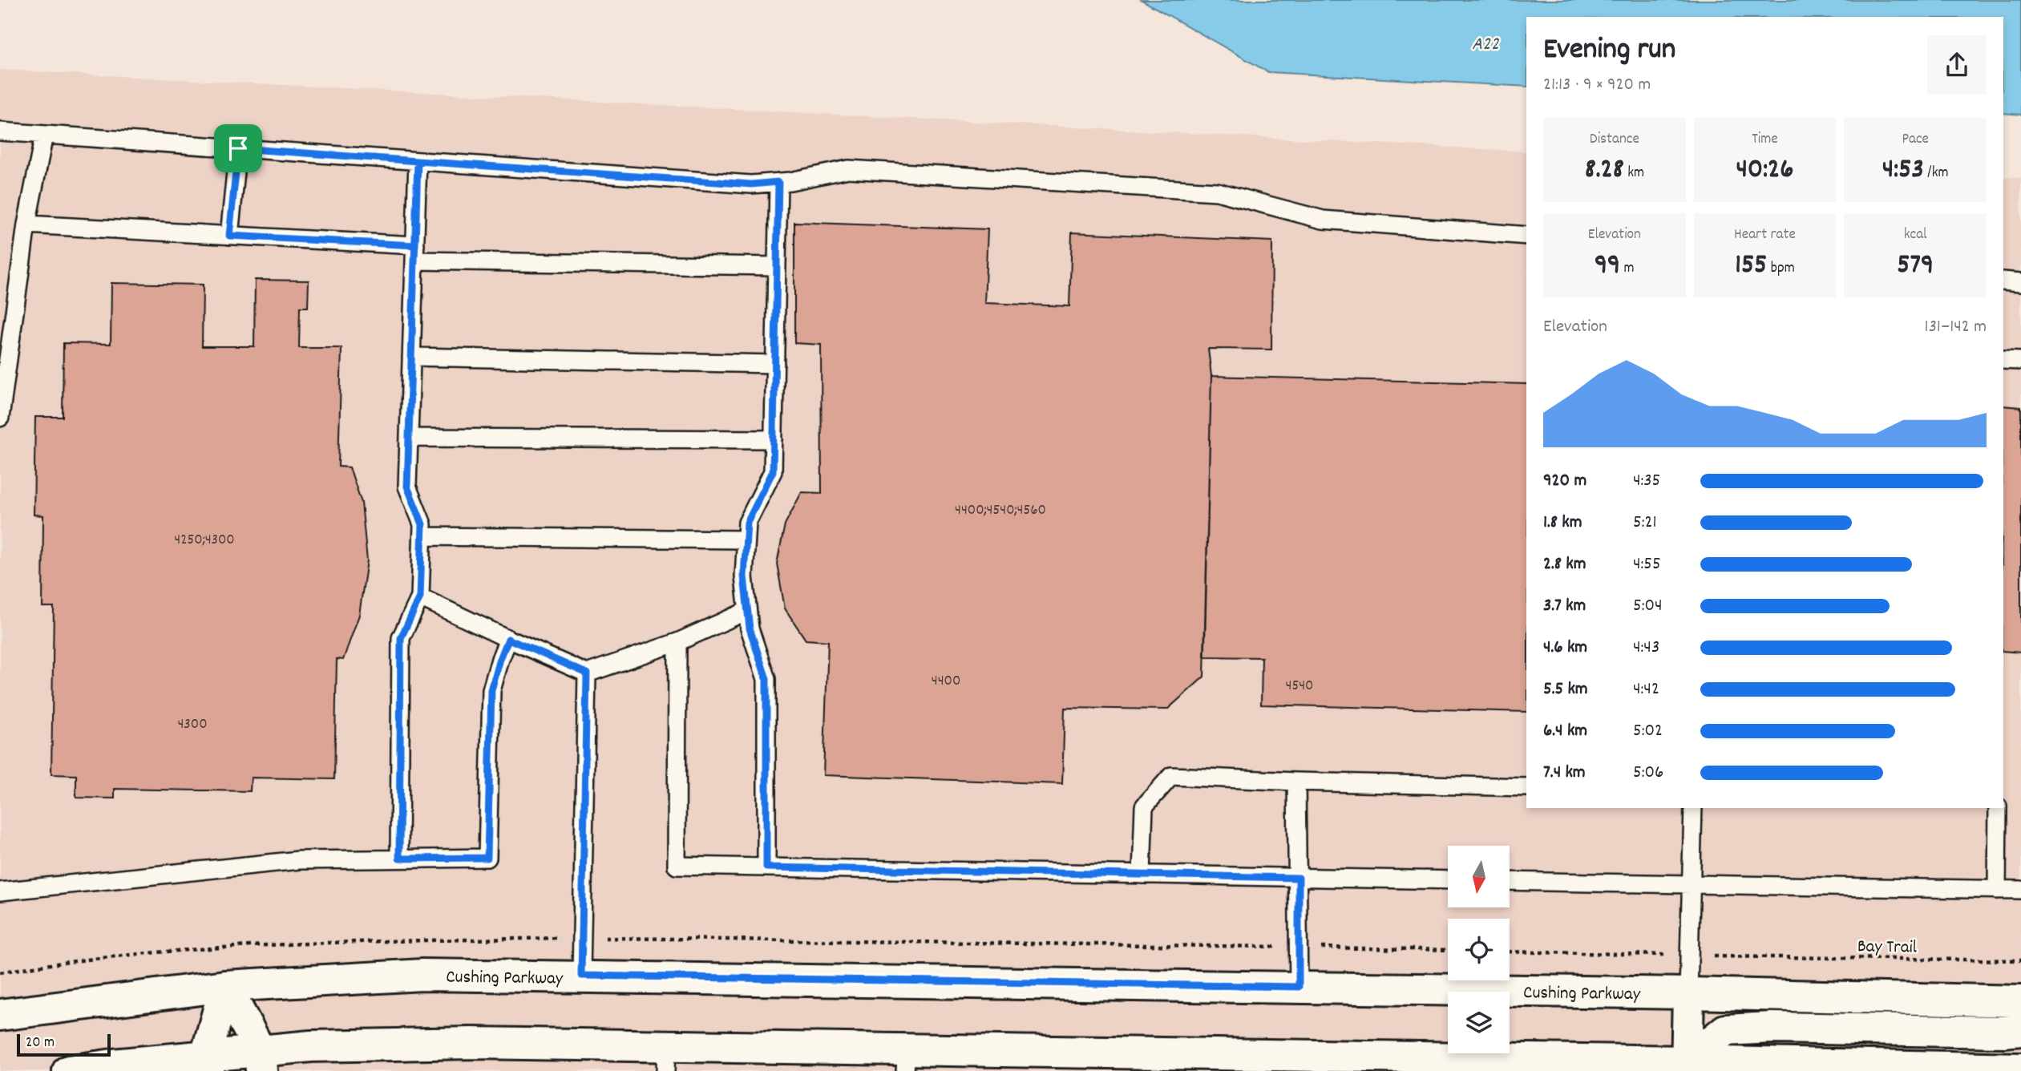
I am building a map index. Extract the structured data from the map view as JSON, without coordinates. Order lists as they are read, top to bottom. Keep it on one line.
{"streets":{"main road":["Cushing Parkway"],"path":["Bay Trail"]},"water":["A22"],"house_numbers":["4400;4540;4560","4250;4300","4400","4540","4300"],"scale_bar":"20 m","north":"bottom","page":{"heading":["Evening run","21:13 · 9 × 920 m"],"stats":[["Distance","8.28 km"],["Time","40:26"],["Pace","4:53 /km"],["Elevation","99 m"],["Heart rate","155 bpm"],["kcal","579"]],"chart":["Elevation","131–142 m"],"list":[{"name":"920 m","note":"4:35"},{"name":"1.8 km","note":"5:21"},{"name":"2.8 km","note":"4:55"},{"name":"3.7 km","note":"5:04"},{"name":"4.6 km","note":"4:43"},{"name":"5.5 km","note":"4:42"},{"name":"6.4 km","note":"5:02"},{"name":"7.4 km","note":"5:06"}],"scale":"20 m"}}
